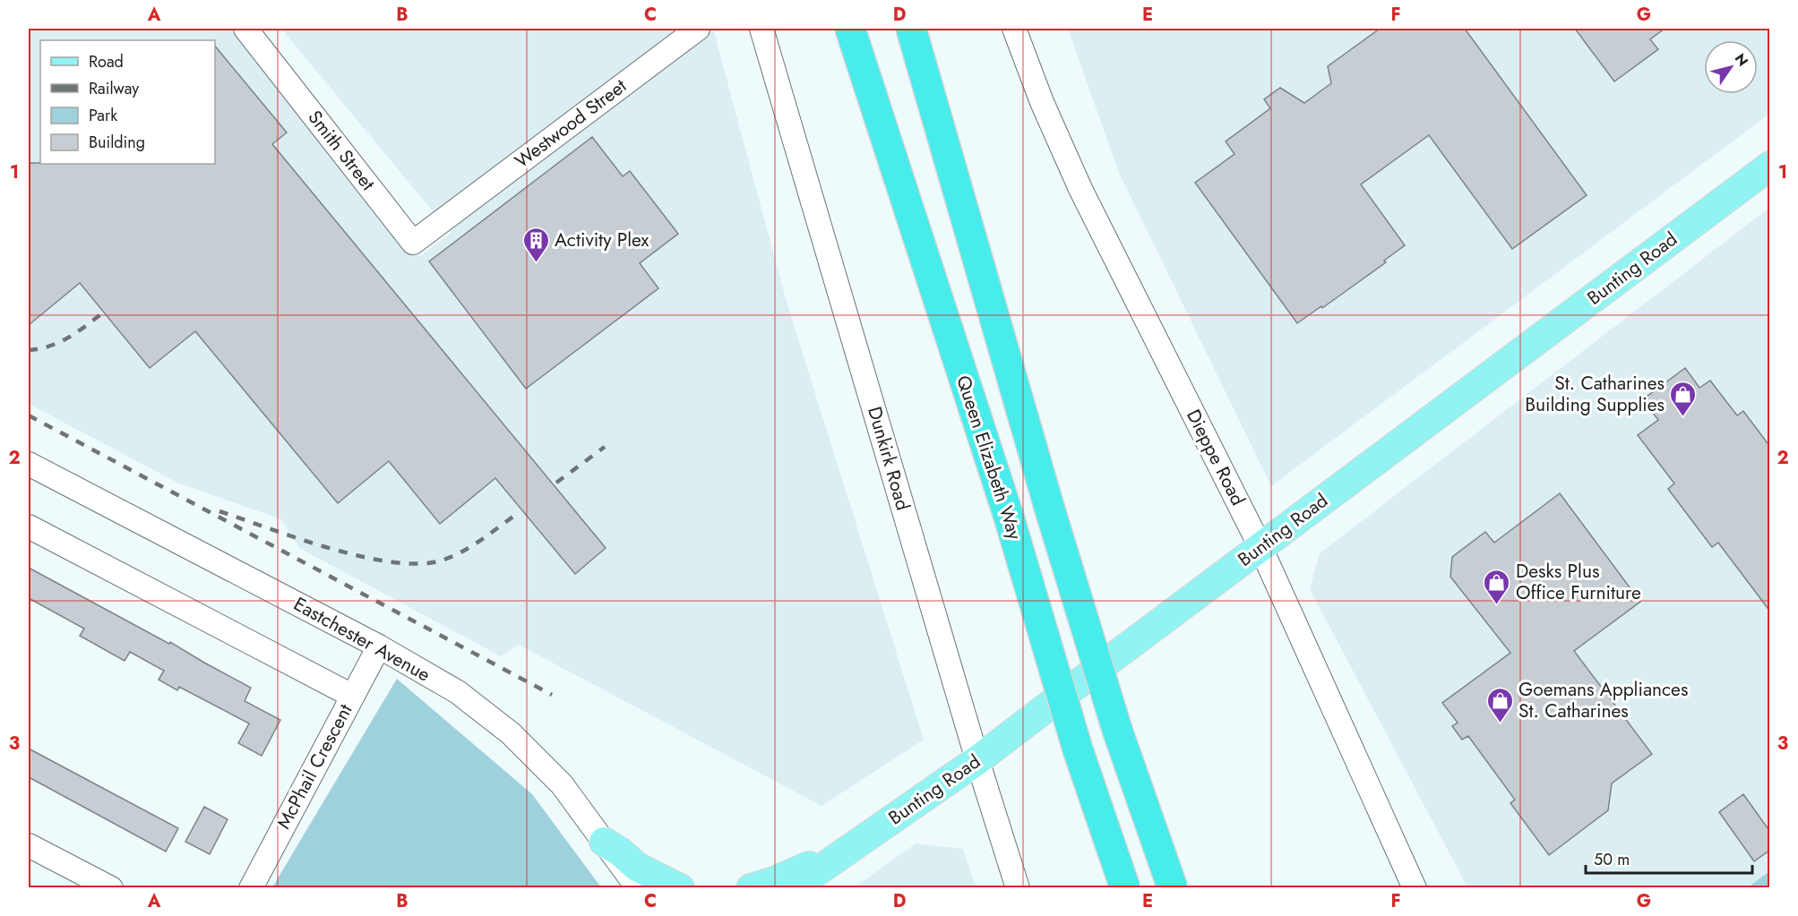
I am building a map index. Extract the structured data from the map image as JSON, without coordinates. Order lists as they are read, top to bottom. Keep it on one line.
{"streets":{"highway":["Queen Elizabeth Way"],"main road":["Bunting Road"],"street":["Westwood Street","Smith Street","Dieppe Road","Dunkirk Road","Eastchester Avenue","McPhail Crescent"]},"crossings":[["Westwood Street","Smith Street"],["Bunting Road","Dieppe Road"],["Bunting Road","Dunkirk Road"],["Eastchester Avenue","McPhail Crescent"]],"places":{"building":["Activity Plex"],"shop":["St. Catharines Building Supplies","Desks Plus Office Furniture","Goemans Appliances St. Catharines"]},"legend":["Road","Railway","Park","Building"],"scale_bar":"50 m","north":"top right","grid":{"columns":["A","B","C","D","E","F","G"],"rows":["1","2","3"]}}
